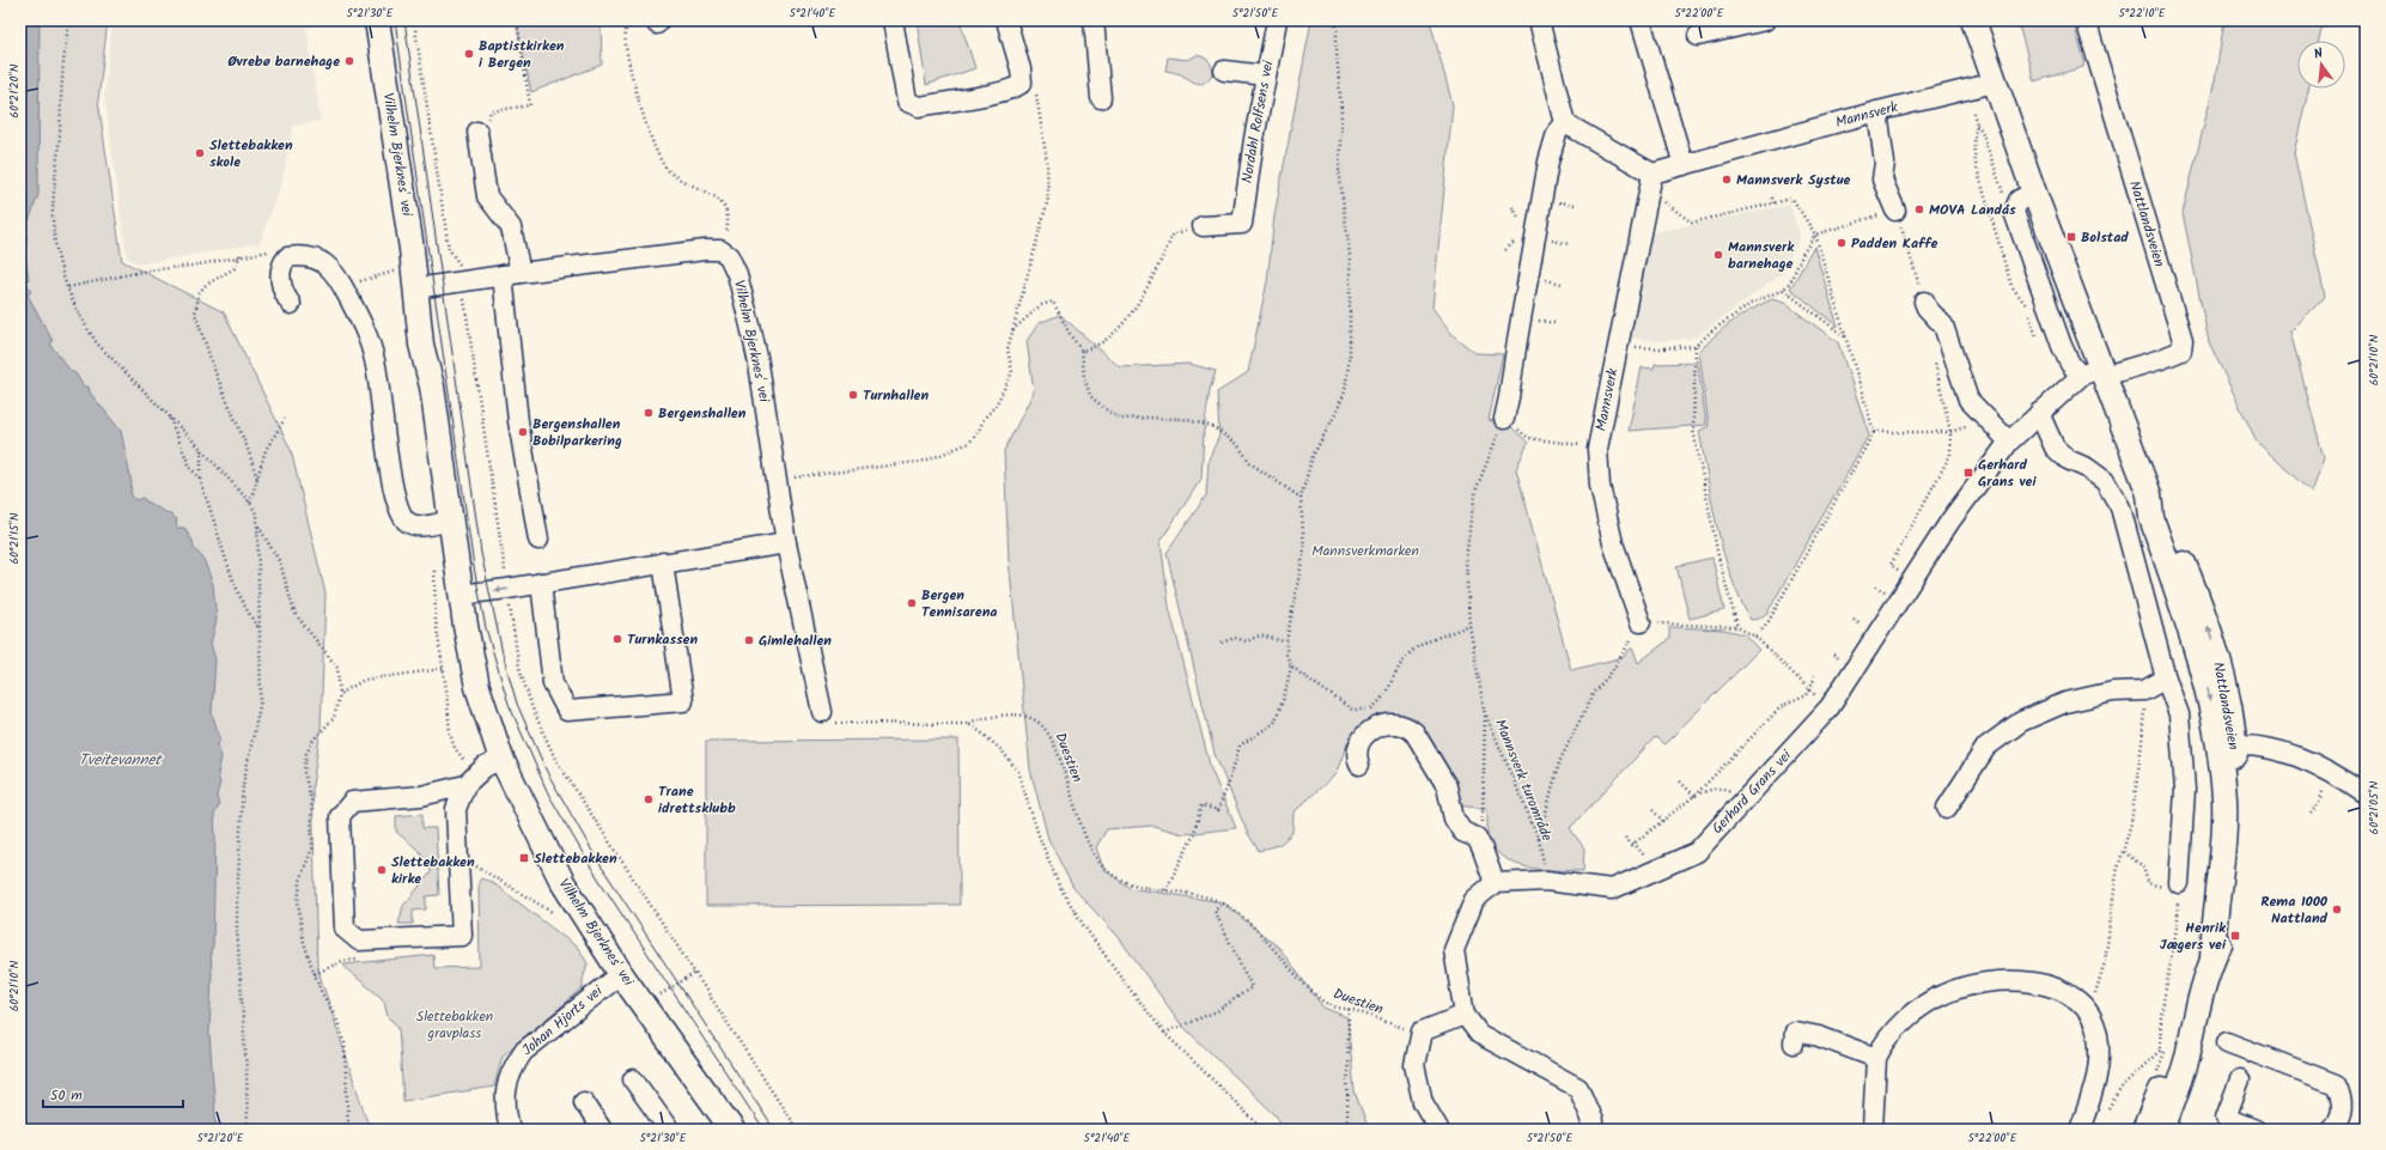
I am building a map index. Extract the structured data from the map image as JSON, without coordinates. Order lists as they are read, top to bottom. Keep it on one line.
{"streets":{"main road":["Vilhelm Bjerknes' vei","Nattlandsveien"],"street":["Mannsverk","Nordahl Rolfsens vei","Gerhard Grans vei","Johan Hjorts vei"],"path":["Duestien","Mannsverk turområde"]},"crossings":[["Mannsverk","Nattlandsveien"],["Vilhelm Bjerknes' vei","Duestien"],["Vilhelm Bjerknes' vei","Johan Hjorts vei"],["Nattlandsveien","Gerhard Grans vei"],["Mannsverk turområde","Gerhard Grans vei"]],"water":["Tveitevannet"],"parks":["Mannsverkmarken","Slettebakken gravplass"],"places":{"other":["Baptistkirken i Bergen","Øvrebø barnehage","Slettebakken skole","Mannsverk Systue","MOVA Landås","Padden Kaffe","Mannsverk barnehage","Turnhallen","Bergenshallen","Bergenshallen Bobilparkering","Bergen Tennisarena","Turnkassen","Gimlehallen","Trane idrettsklubb","Slettebakken kirke","Rema 1000 Nattland"],"transit":["Bolstad","Gerhard Grans vei","Slettebakken","Henrik Jægers vei"]},"scale_bar":"50 m","north":"top","coordinates":["5°21'30\"E","5°21'40\"E","5°21'50\"E","5°22'00\"E","5°22'10\"E","60°21'20\"N","60°21'10\"N","60°21'15\"N","60°21'05\"N","5°21'20\"E"]}
